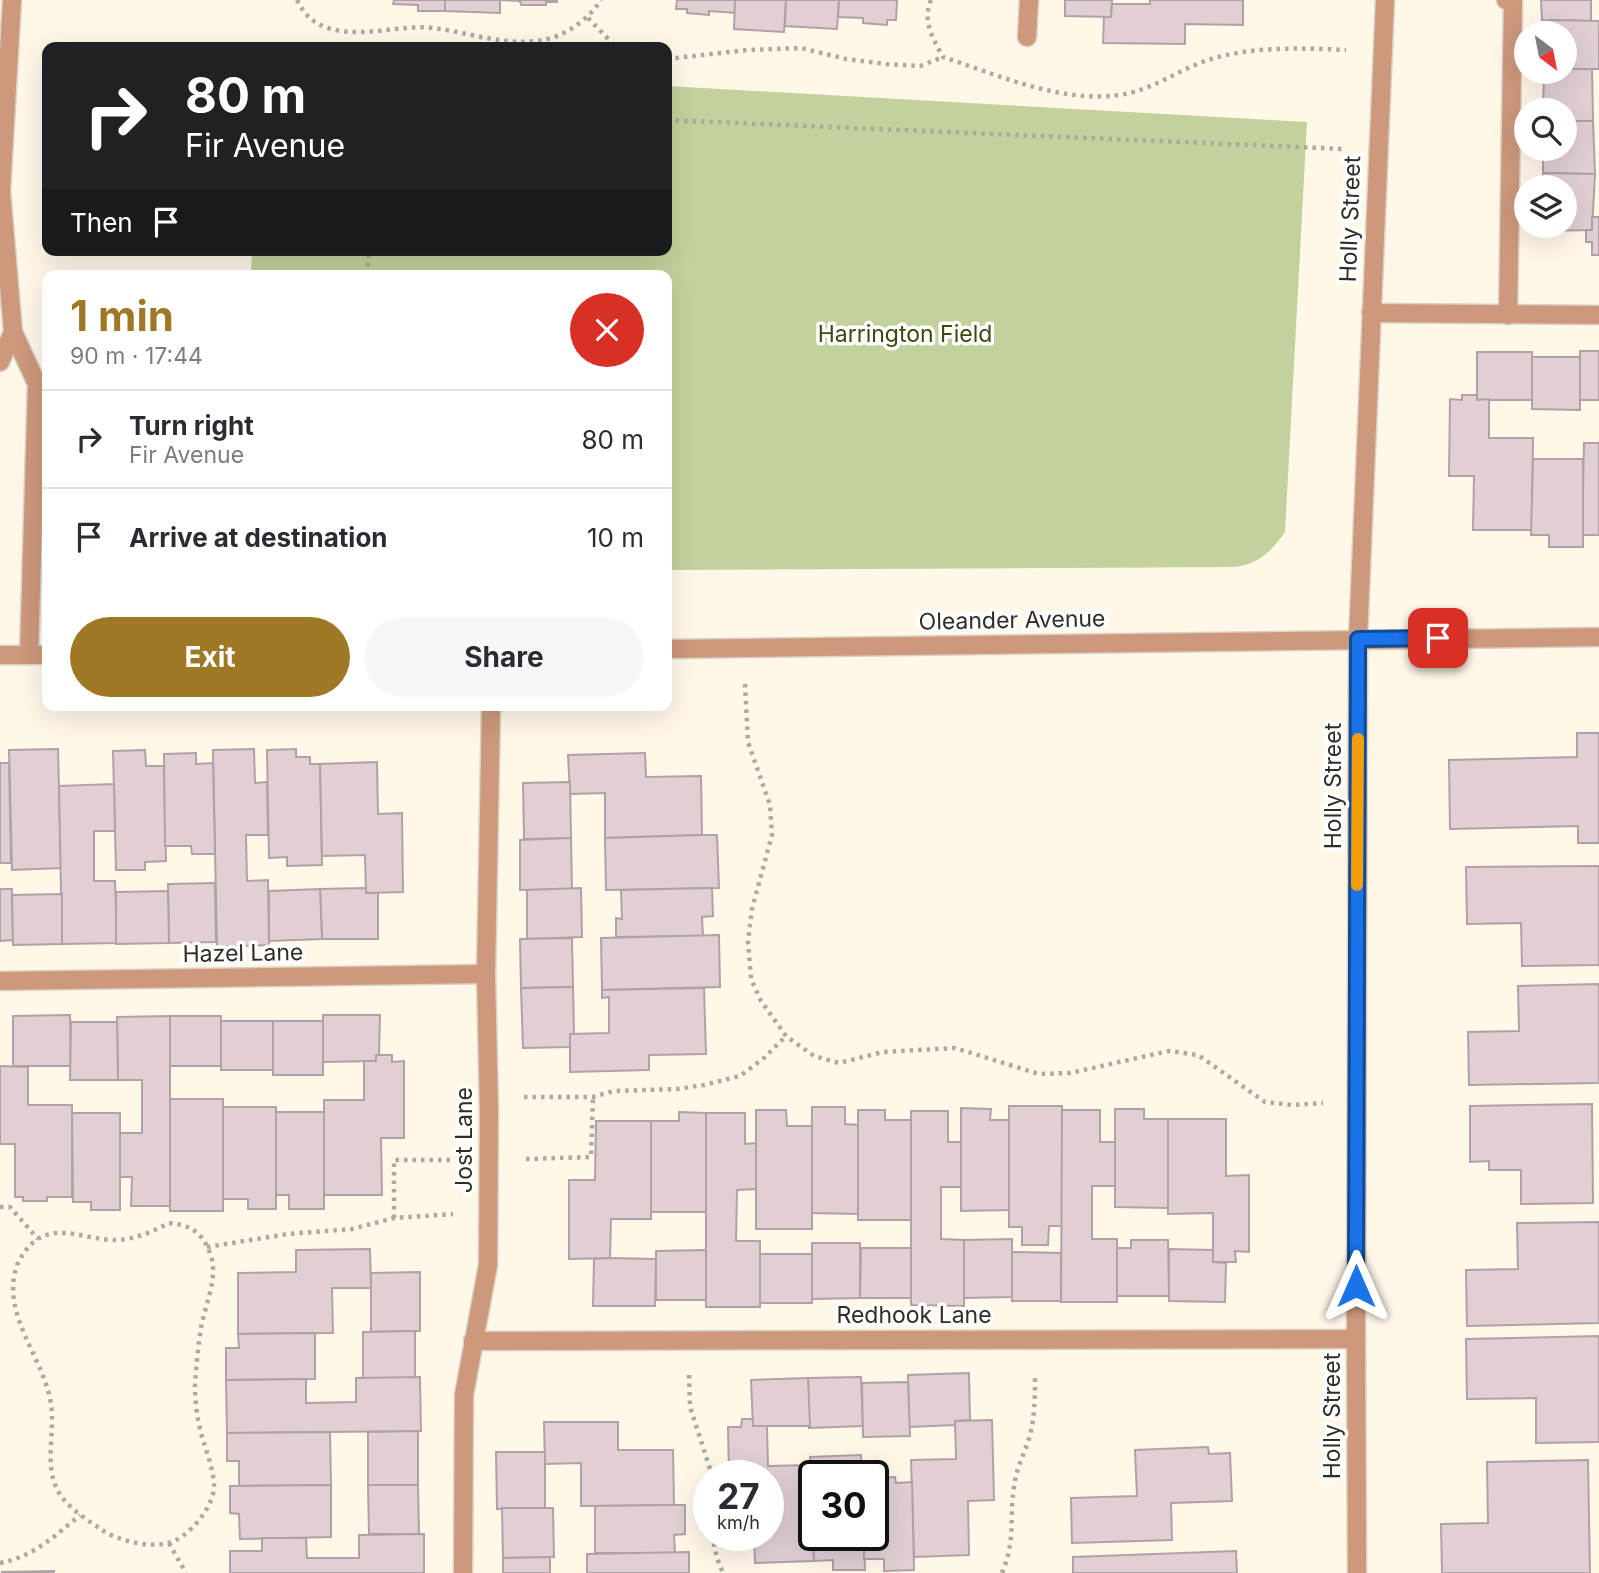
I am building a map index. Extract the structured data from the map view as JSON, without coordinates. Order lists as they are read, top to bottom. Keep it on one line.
{"streets":{"street":["Holly Street","Oleander Avenue","Hazel Lane","Jost Lane","Redhook Lane"]},"crossings":[["Holly Street","Oleander Avenue"],["Holly Street","Redhook Lane"],["Hazel Lane","Jost Lane"],["Jost Lane","Redhook Lane"]],"parks":["Harrington Field"],"north":"bottom right","page":{"turn":["80 m","Fir Avenue"],"then":"Then","heading":["1 min","90 m · 17:44"],"list":[{"name":"Turn right","note":"Fir Avenue","value":"80 m"},{"name":"Arrive at destination","value":"10 m"}],"buttons":["Exit","Share"],"speed":"27 km/h","limit":"30"}}
